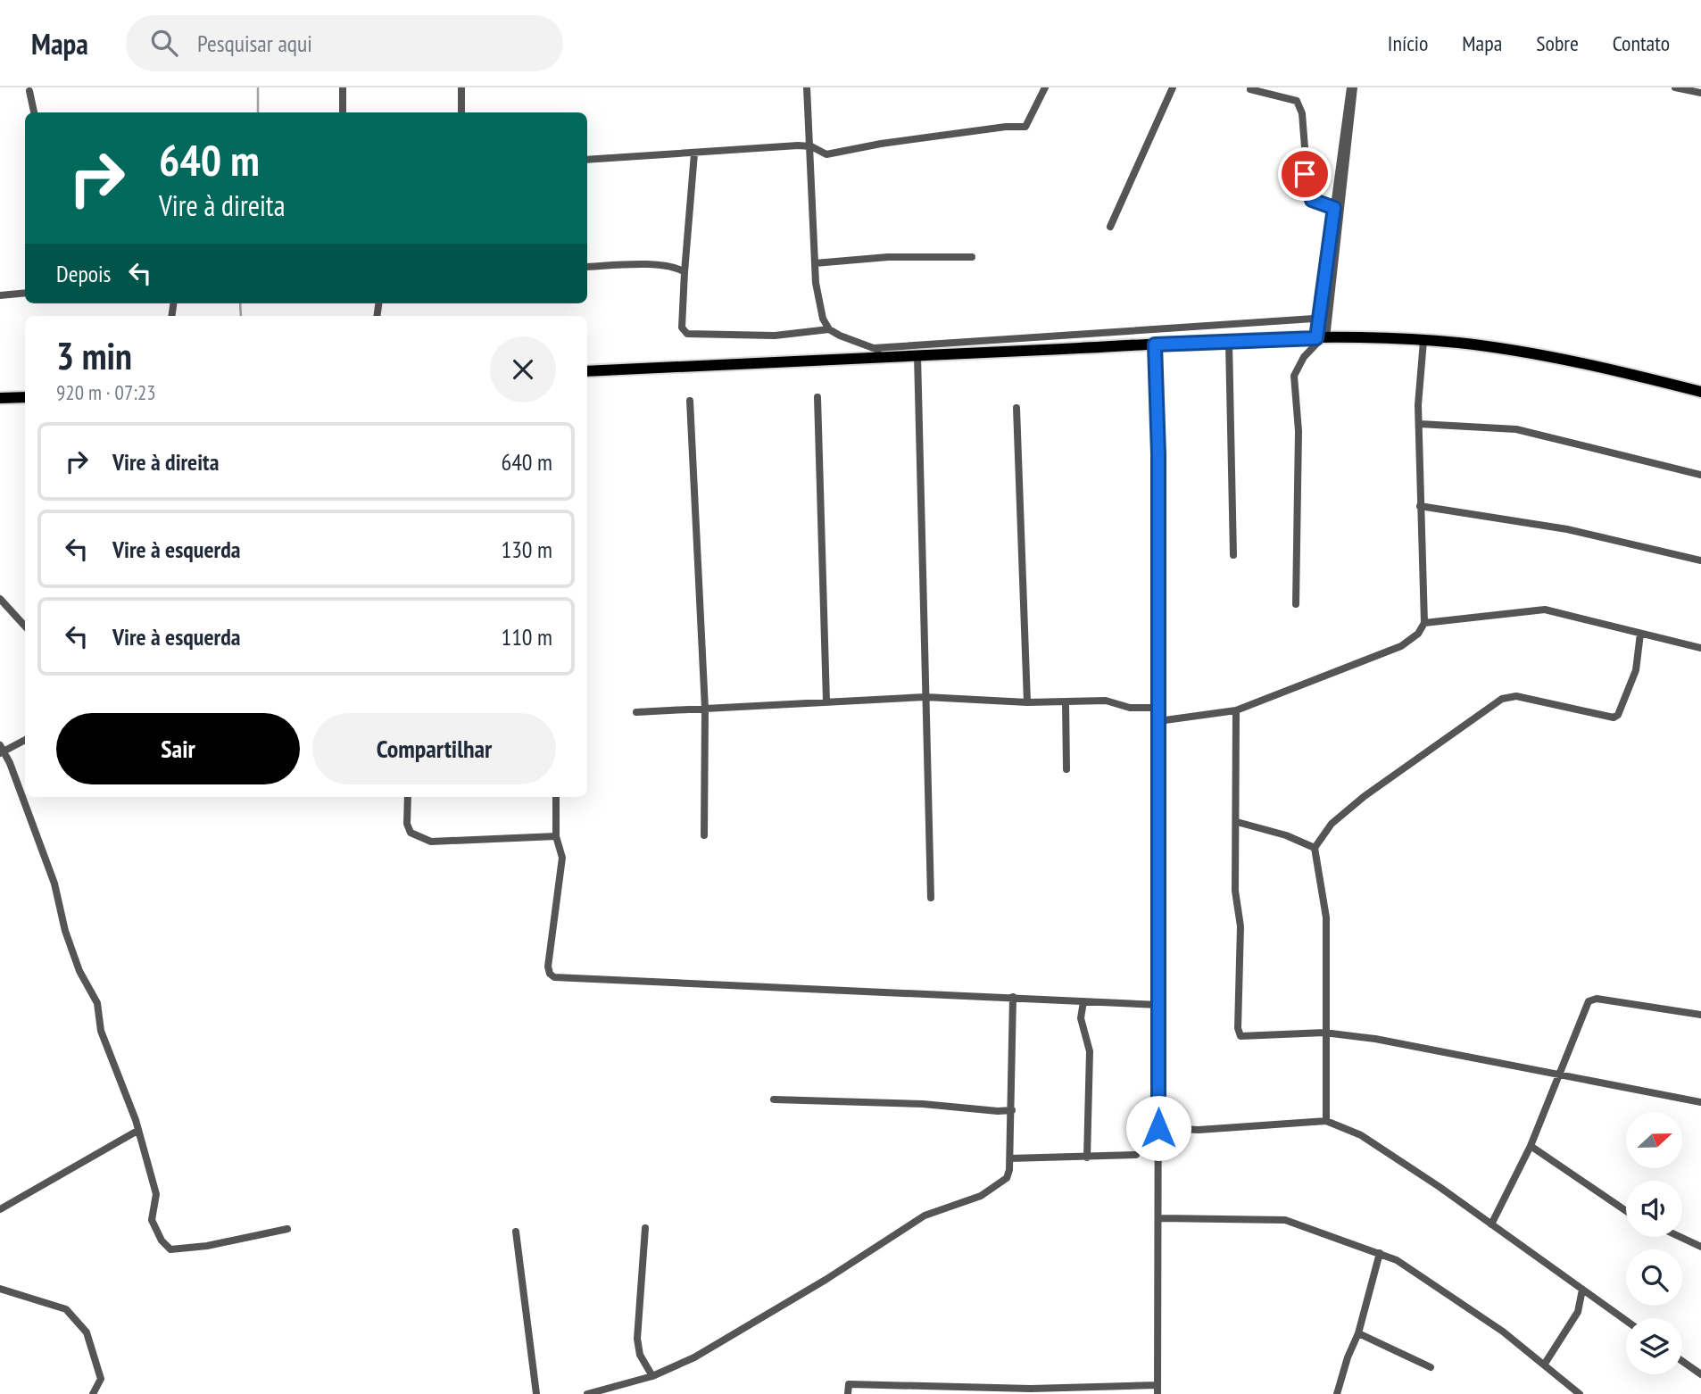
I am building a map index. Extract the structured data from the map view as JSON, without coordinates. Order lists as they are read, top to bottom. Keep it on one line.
{"north":"right","page":{"header":"Mapa","search":"Pesquisar aqui","nav":["Início","Mapa","Sobre","Contato"],"turn":["640 m","Vire à direita"],"then":"Depois","heading":["3 min","920 m · 07:23"],"list":[{"name":"Vire à direita","value":"640 m"},{"name":"Vire à esquerda","value":"130 m"},{"name":"Vire à esquerda","value":"110 m"}],"buttons":["Sair","Compartilhar"]}}
